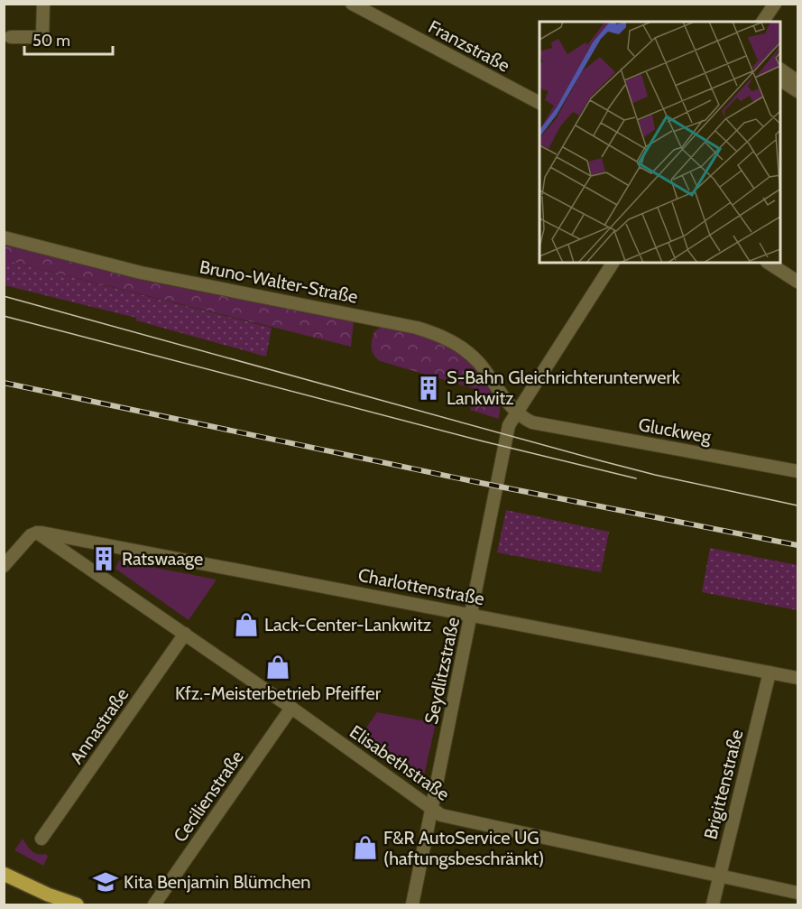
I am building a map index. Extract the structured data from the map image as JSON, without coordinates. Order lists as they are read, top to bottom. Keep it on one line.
{"streets":{"street":["Franzstraße","Bruno-Walter-Straße","Gluckweg","Charlottenstraße","Seydlitzstraße","Annastraße","Elisabethstraße","Brigittenstraße","Cecilienstraße"]},"crossings":[["Bruno-Walter-Straße","Gluckweg"],["Bruno-Walter-Straße","Seydlitzstraße"],["Gluckweg","Seydlitzstraße"],["Charlottenstraße","Seydlitzstraße"],["Charlottenstraße","Elisabethstraße"],["Charlottenstraße","Brigittenstraße"],["Seydlitzstraße","Elisabethstraße"],["Annastraße","Elisabethstraße"],["Elisabethstraße","Brigittenstraße"],["Elisabethstraße","Cecilienstraße"]],"places":{"building":["S-Bahn Gleichrichterunterwerk Lankwitz","Ratswaage"],"shop":["Lack-Center-Lankwitz","Kfz.-Meisterbetrieb Pfeiffer","F&R AutoService UG (haftungsbeschränkt)"],"school or university":["Kita Benjamin Blümchen"]},"scale_bar":"50 m"}
